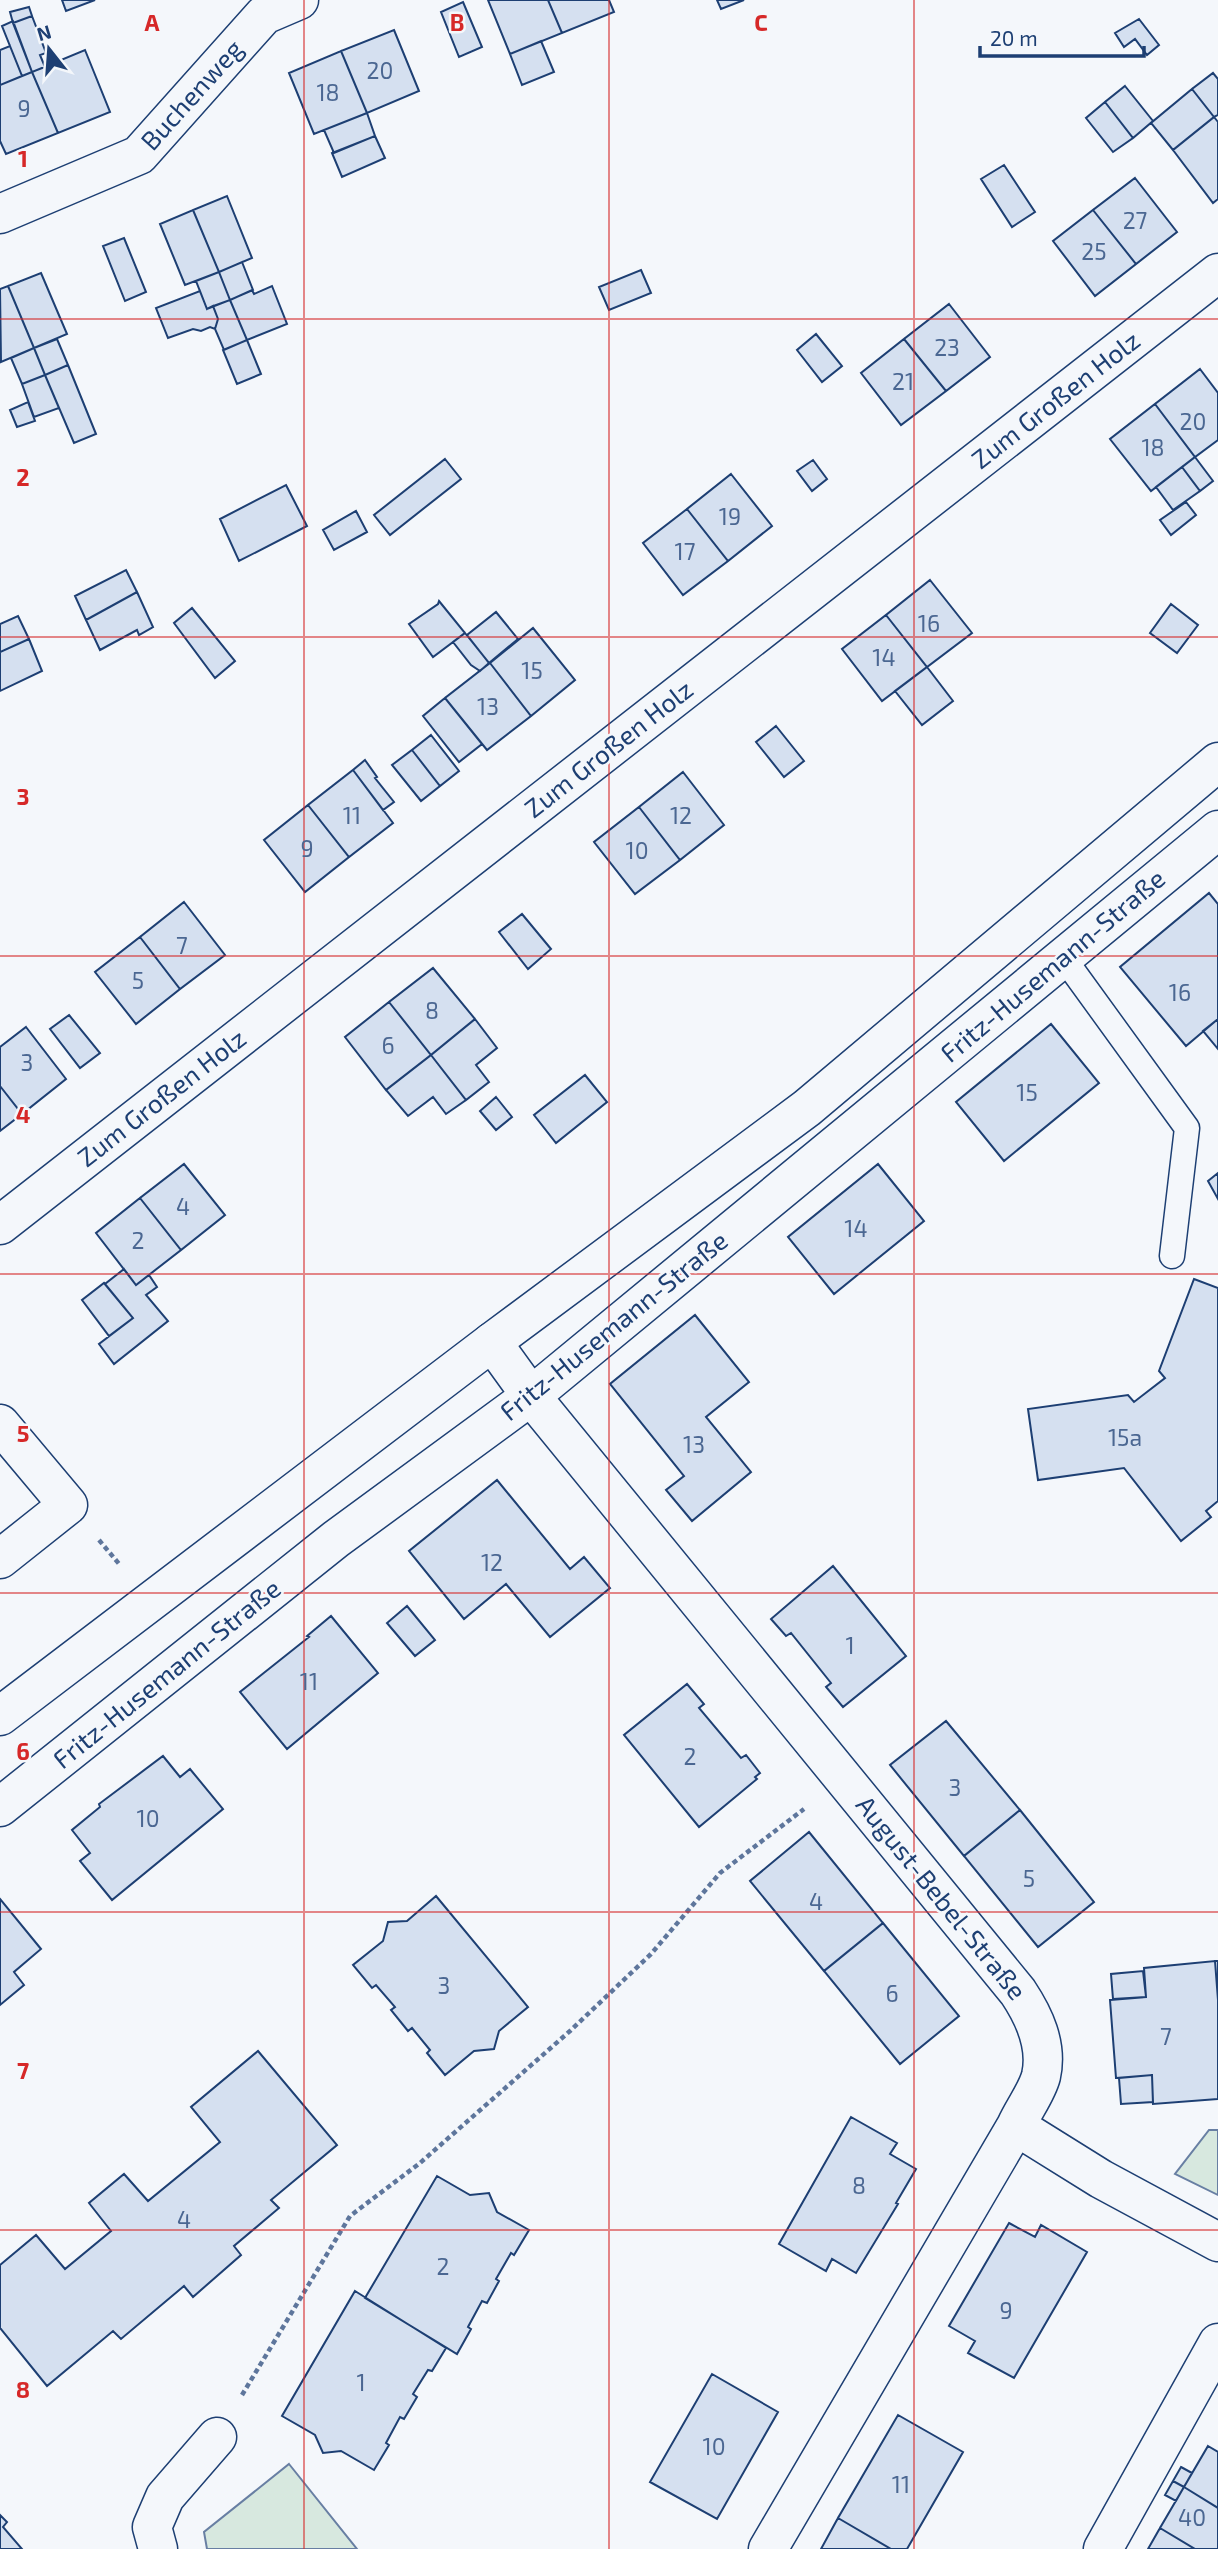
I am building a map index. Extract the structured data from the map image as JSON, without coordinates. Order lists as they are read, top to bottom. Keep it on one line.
{"streets":{"street":["Buchenweg","Zum Großen Holz","Fritz-Husemann-Straße","August-Bebel-Straße"]},"crossings":[["Fritz-Husemann-Straße","August-Bebel-Straße"]],"house_numbers":["20","18","9","27","25","23","21","20","18","19","17","16","14","15","13","11","12","9","10","7","5","16","8","6","3","15","4","14","2","15a","13","12","1","11","2","3","10","5","4","3","6","7","8","4","2","9","1","10","11","40"],"scale_bar":"20 m","north":"top","grid":{"columns":["A","B","C"],"rows":["1","2","3","4","5","6","7","8"]}}
